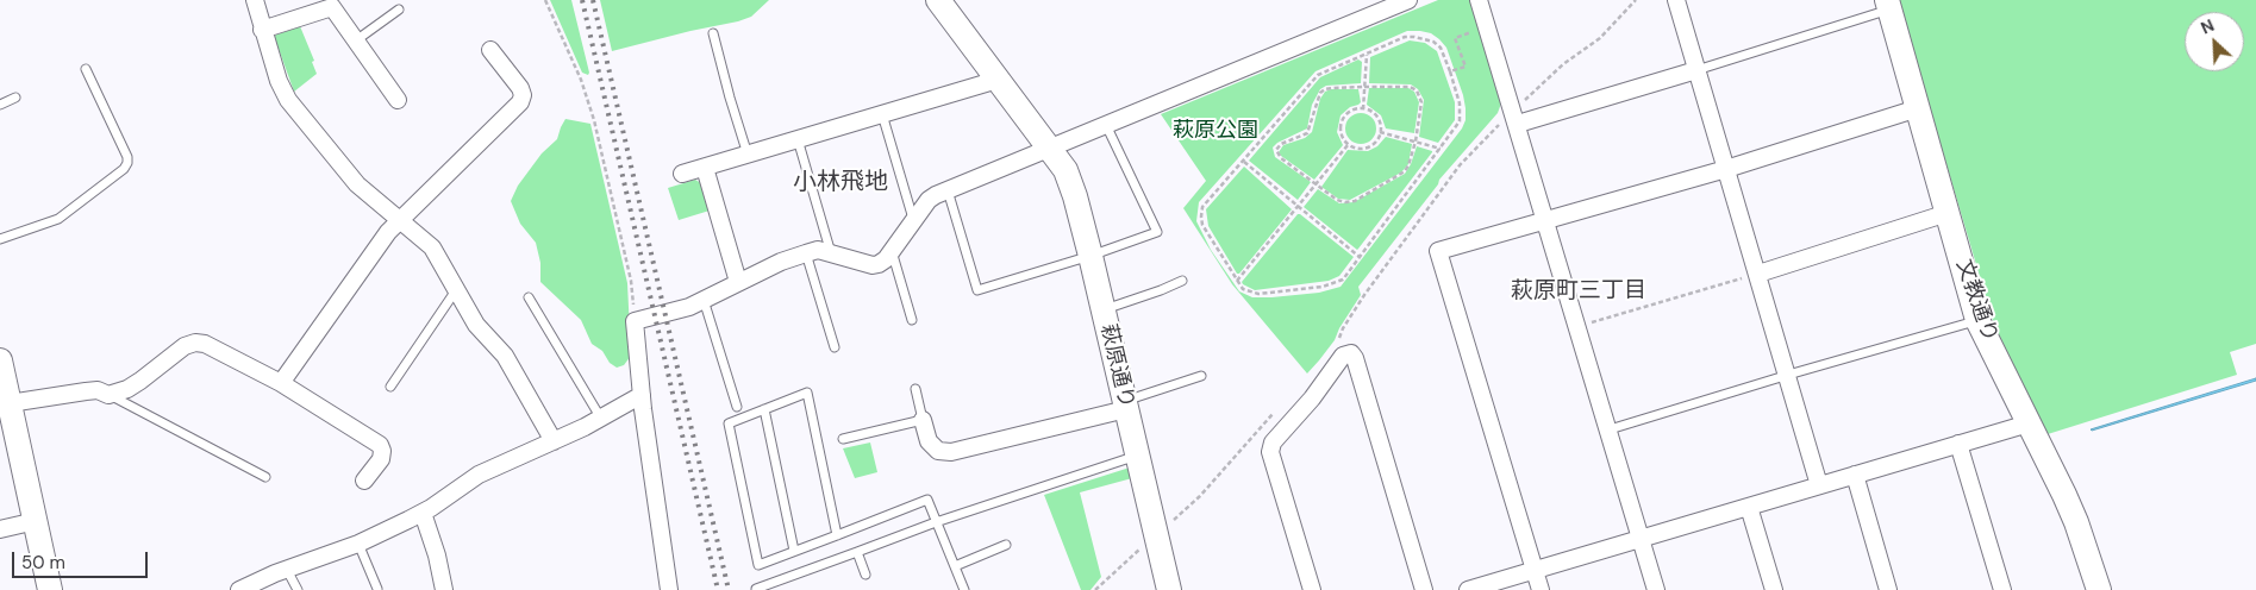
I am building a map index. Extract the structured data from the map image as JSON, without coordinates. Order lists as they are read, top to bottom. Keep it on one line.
{"streets":{"street":["文教通り","萩原通り"]},"districts":["小林飛地","萩原町三丁目"],"parks":["萩原公園"],"scale_bar":"50 m","north":"top left"}
